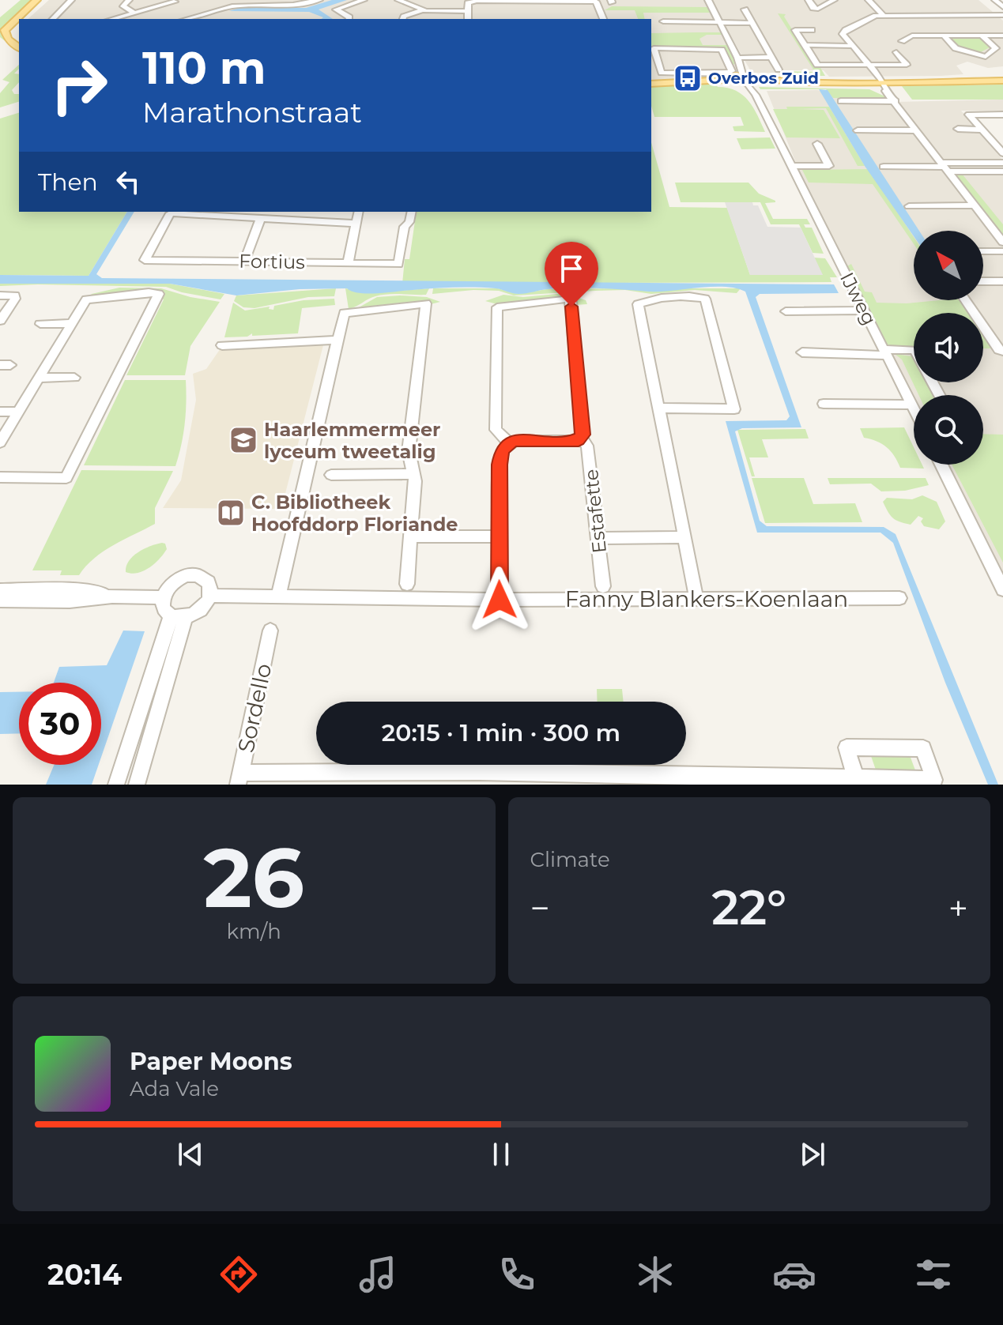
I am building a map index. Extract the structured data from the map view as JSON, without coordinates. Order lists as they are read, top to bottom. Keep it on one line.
{"streets":{"street":["Fortius","IJweg","Estafette","Fanny Blankers-Koenlaan","Sordello"]},"places":{"bus stop":["Overbos Zuid"],"school or university":["Haarlemmermeer lyceum tweetalig"],"library":["C. Bibliotheek Hoofddorp Floriande"]},"north":"top left","page":{"turn":["110 m","Marathonstraat"],"then":"Then","limit":"30","trip":"20:15 · 1 min · 300 m","tile":[["26","km/h"],"Climate"],"heat":["−","22°","+"],"song":["Paper Moons","Ada Vale"],"tabs":"20:14"}}
